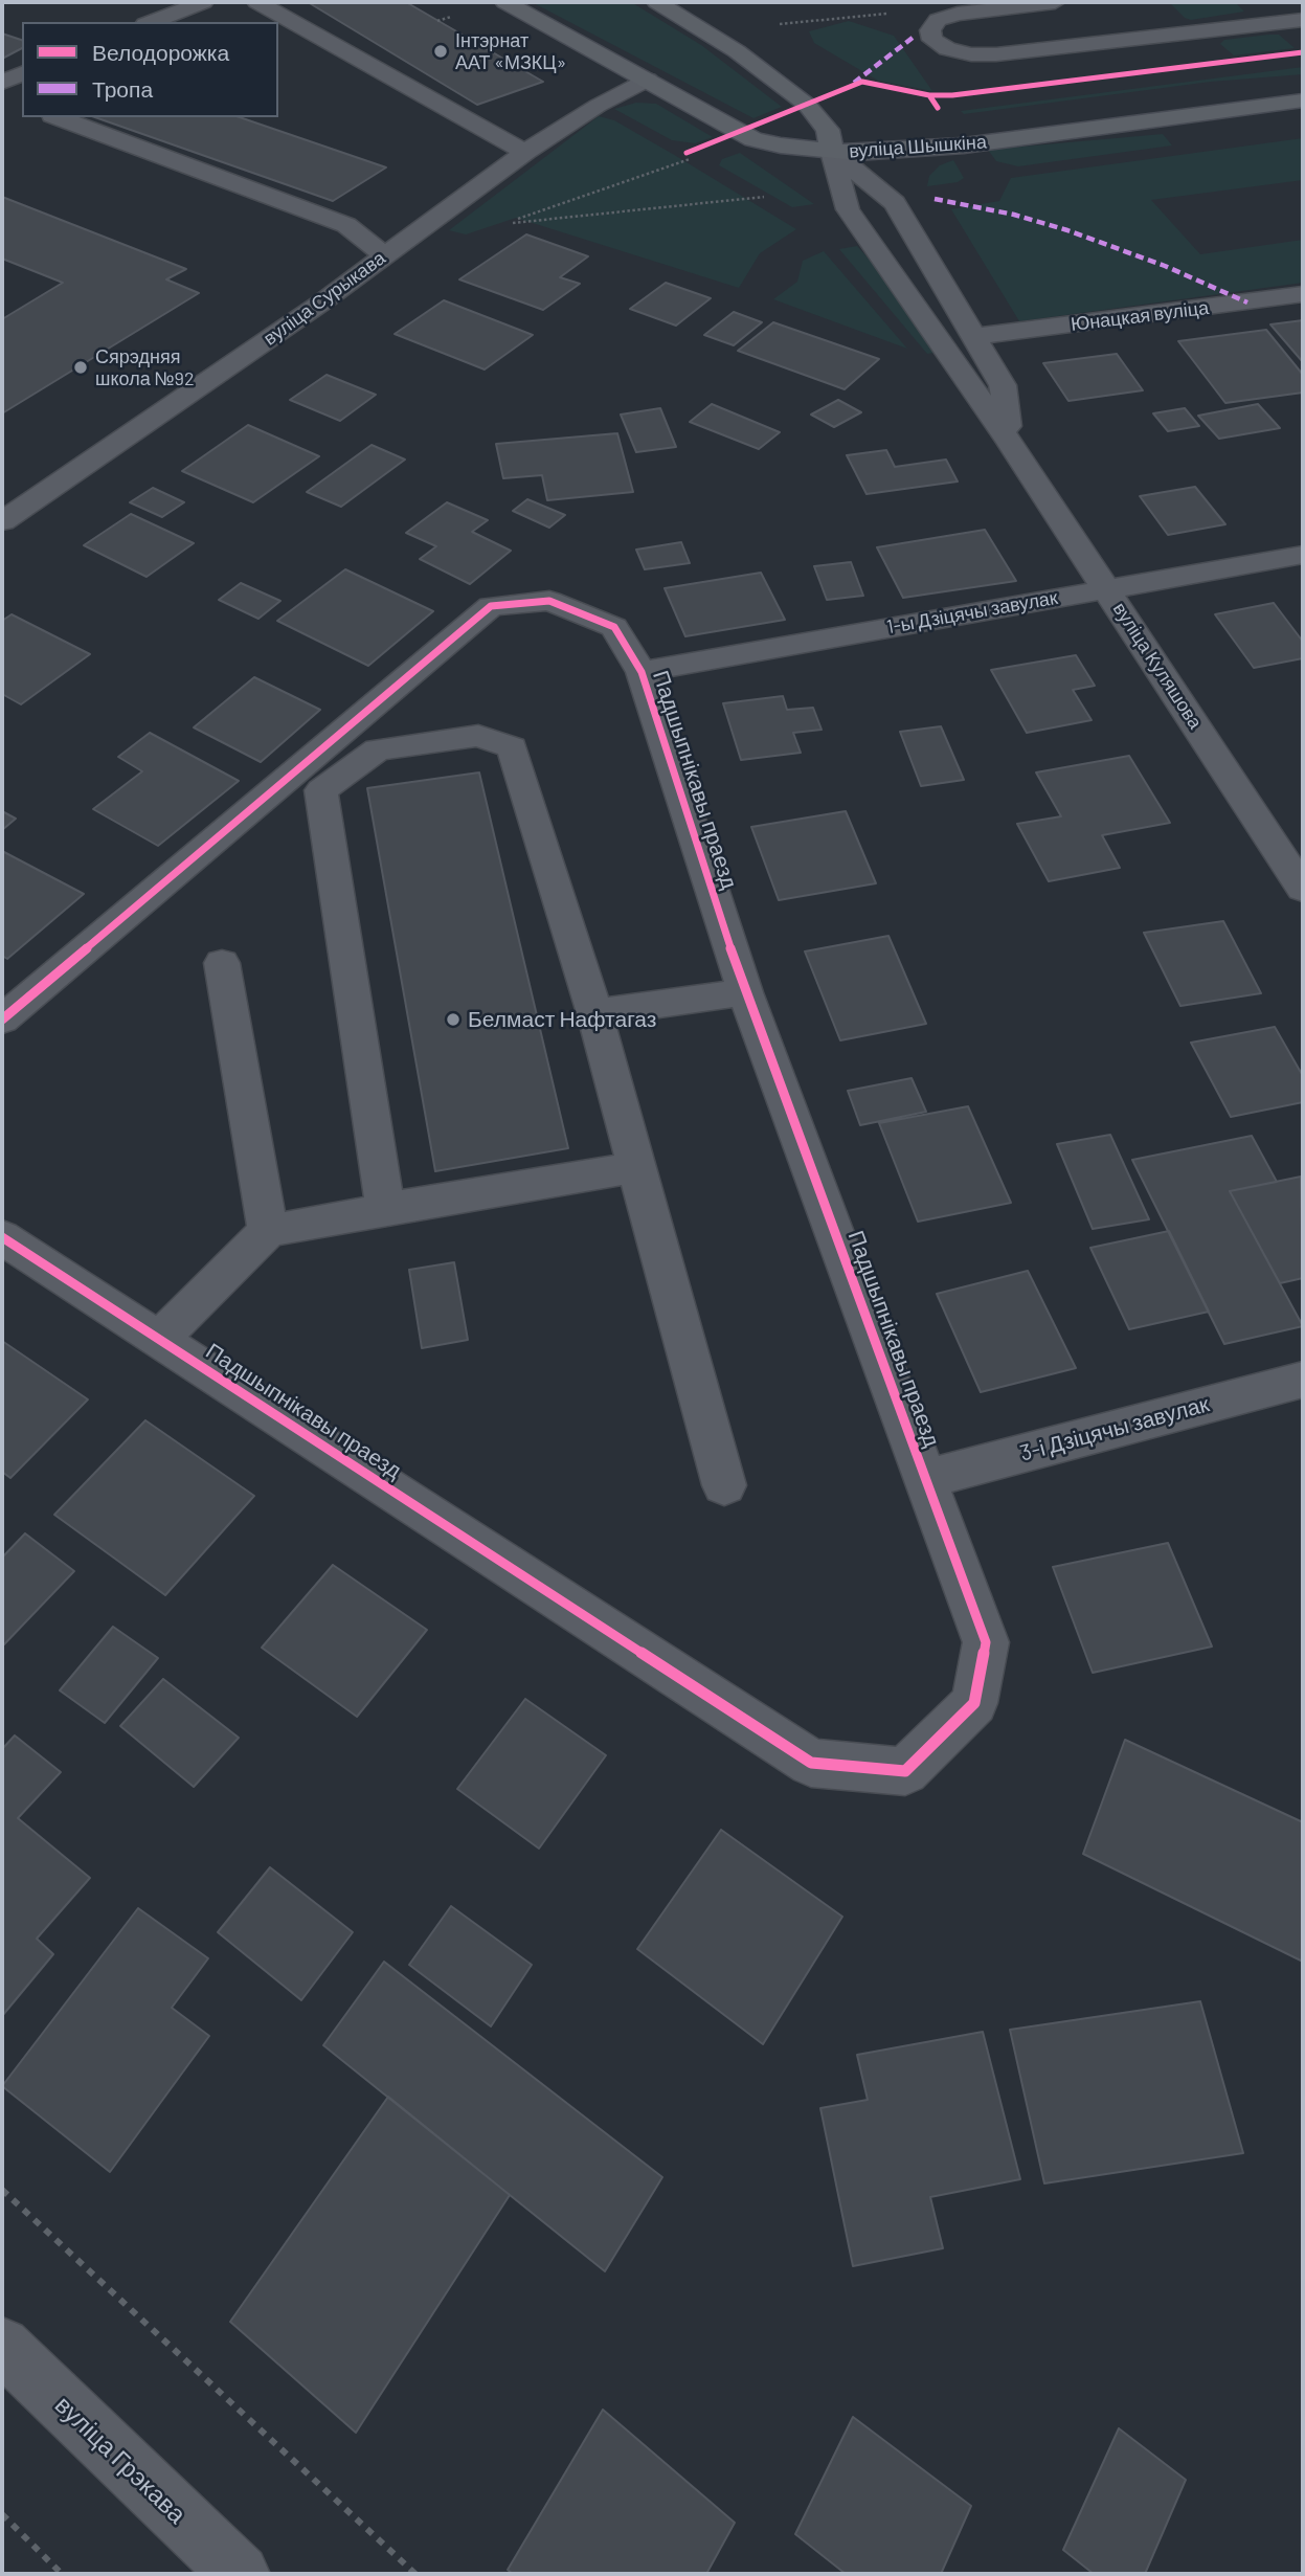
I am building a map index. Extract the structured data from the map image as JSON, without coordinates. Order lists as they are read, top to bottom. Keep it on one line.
{"streets":{"main road":["вуліца Шышкіна","вуліца Куляшова"],"street":["вуліца Сурыкава","Юнацкая вуліца","1-ы Дзіцячы завулак","Падшыпнікавы праезд","3-і Дзіцячы завулак","вуліца Грэкава"]},"crossings":[["вуліца Шышкіна","вуліца Куляшова"],["Юнацкая вуліца","вуліца Куляшова"],["1-ы Дзіцячы завулак","вуліца Куляшова"],["1-ы Дзіцячы завулак","Падшыпнікавы праезд"],["Падшыпнікавы праезд","3-і Дзіцячы завулак"]],"places":["Інтэрнат ААТ «МЗКЦ»","Сярэдняя школа №92","Белмаст Нафтагаз"],"legend":["Велодорожка","Тропа"]}
